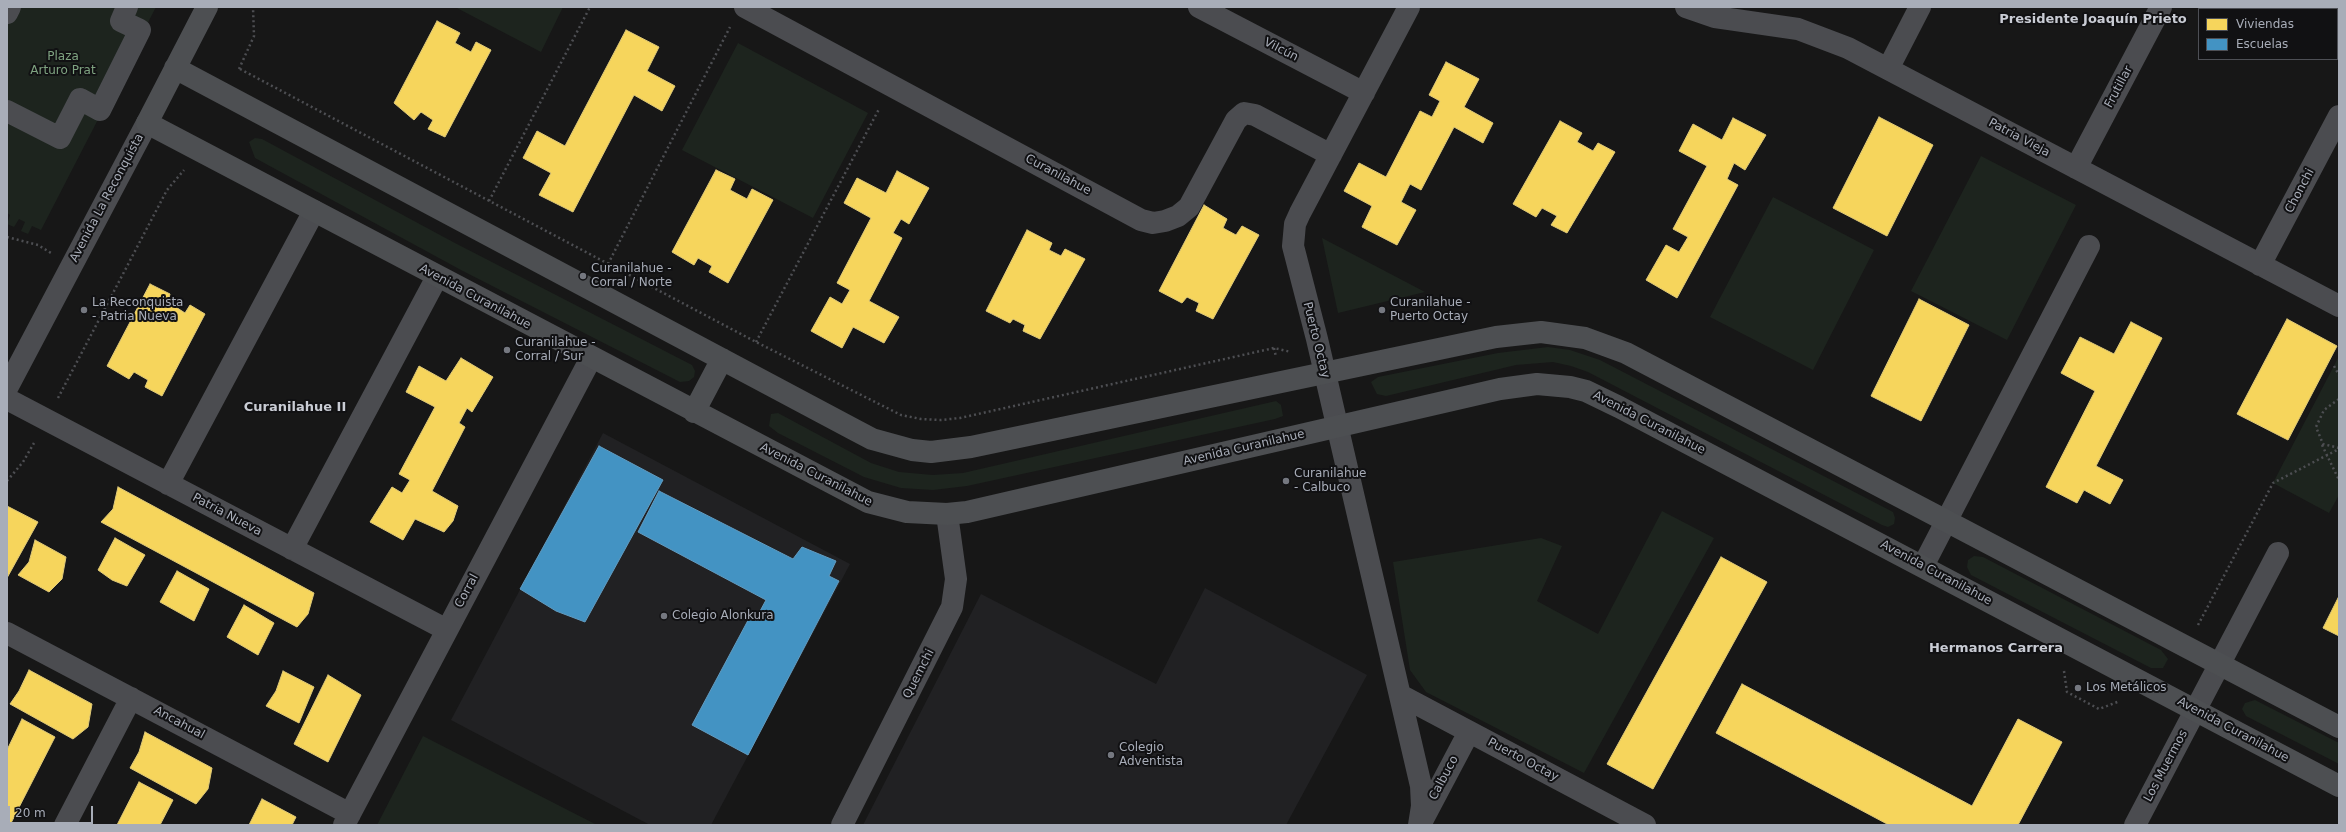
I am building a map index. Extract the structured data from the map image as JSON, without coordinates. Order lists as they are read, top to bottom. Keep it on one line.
{"streets":{"main road":["Avenida La Reconquista","Avenida Curanilahue"],"street":["Vilcún","Frutillar","Patria Vieja","Curanilahue","Chonchi","Puerto Octay","Patria Nueva","Corral","Quemchi","Ancahual","Los Muermos","Calbuco"]},"crossings":[["Vilcún","Puerto Octay"],["Frutillar","Patria Vieja"],["Patria Vieja","Chonchi"],["Curanilahue","Puerto Octay"],["Avenida La Reconquista","Avenida Curanilahue"],["Avenida Curanilahue","Puerto Octay"],["Avenida Curanilahue","Corral"],["Avenida Curanilahue","Quemchi"],["Avenida Curanilahue","Los Muermos"],["Puerto Octay","Calbuco"],["Patria Nueva","Corral"],["Corral","Ancahual"]],"districts":["Presidente Joaquín Prieto","Curanilahue II","Hermanos Carrera"],"parks":["Plaza Arturo Prat"],"places":["Curanilahue - Corral / Norte","La Reconquista - Patria Nueva","Curanilahue - Puerto Octay","Curanilahue - Corral / Sur","Curanilahue - Calbuco","Colegio Alonkura","Los Metálicos","Colegio Adventista"],"legend":["Viviendas","Escuelas"],"scale_bar":"20 m"}
